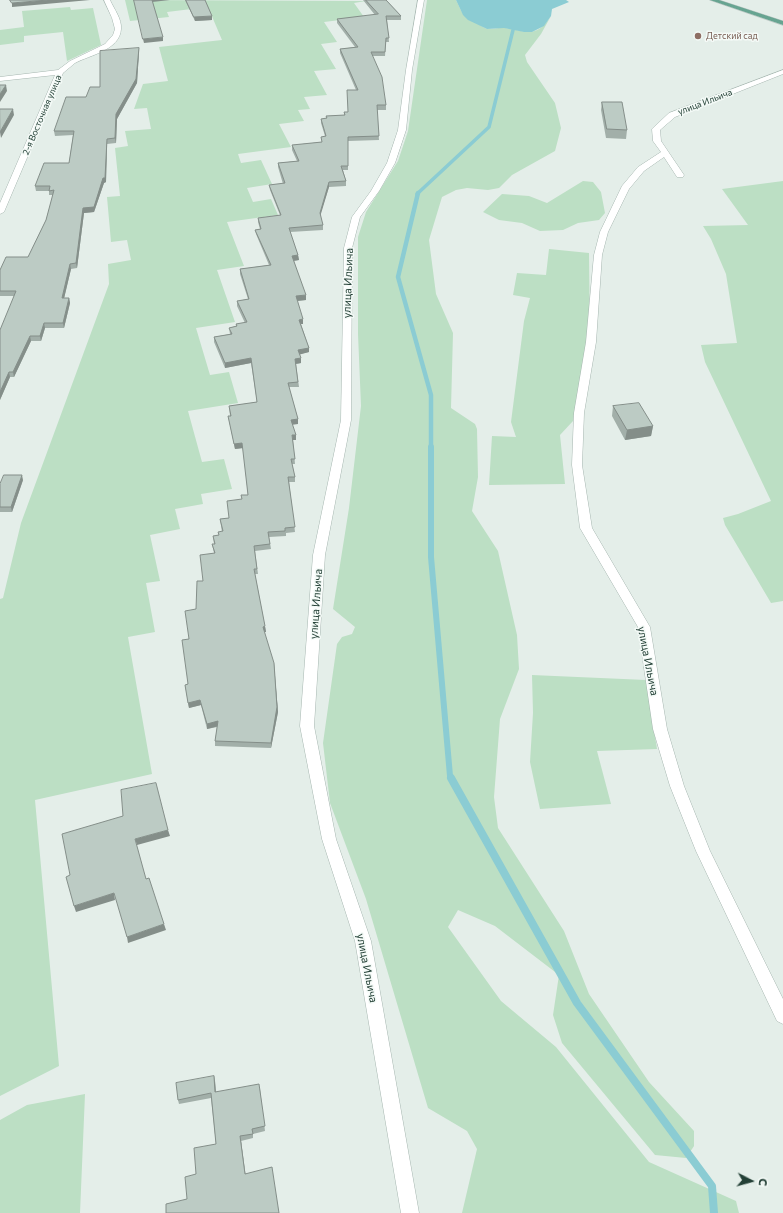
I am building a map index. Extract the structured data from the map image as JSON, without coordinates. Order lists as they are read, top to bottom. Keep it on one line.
{"streets":{"street":["улица Ильича","2-я Восточная улица"]},"places":["Детский сад"],"north":"right"}
